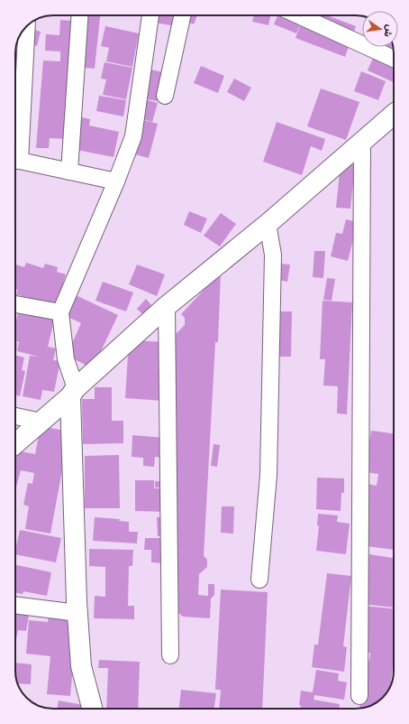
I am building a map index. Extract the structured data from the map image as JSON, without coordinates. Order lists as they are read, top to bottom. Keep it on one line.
{"north":"right"}
